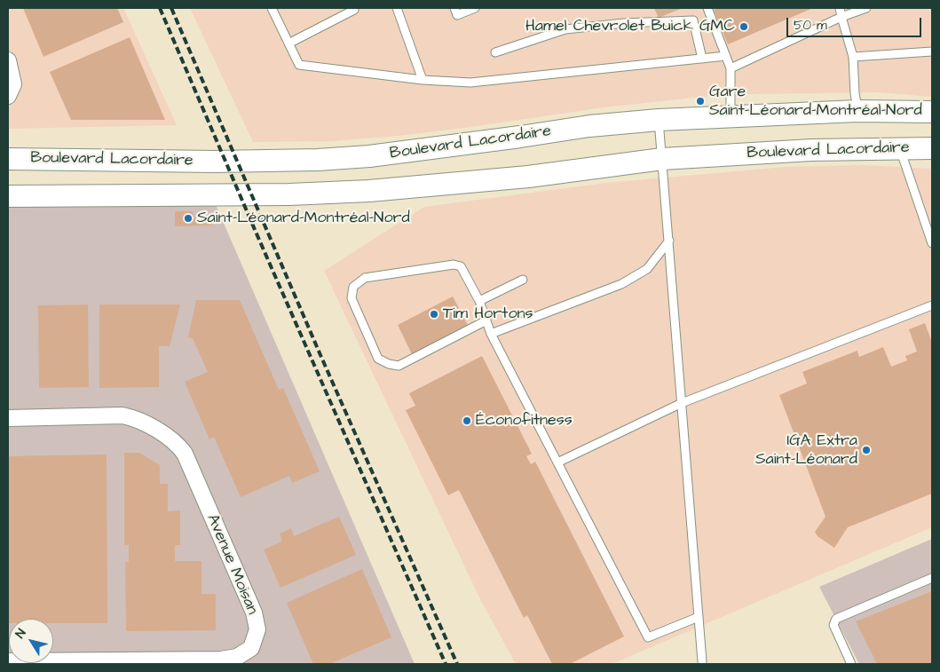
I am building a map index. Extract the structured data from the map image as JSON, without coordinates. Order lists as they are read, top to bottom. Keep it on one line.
{"streets":{"main road":["Boulevard Lacordaire"],"street":["Avenue Moisan"]},"places":["Hamel Chevrolet Buick GMC","Gare Saint-Léonard-Montréal-Nord","Saint-Léonard-Montréal-Nord","Tim Hortons","Éconofitness","IGA Extra Saint-Léonard"],"scale_bar":"50 m","north":"top left"}
